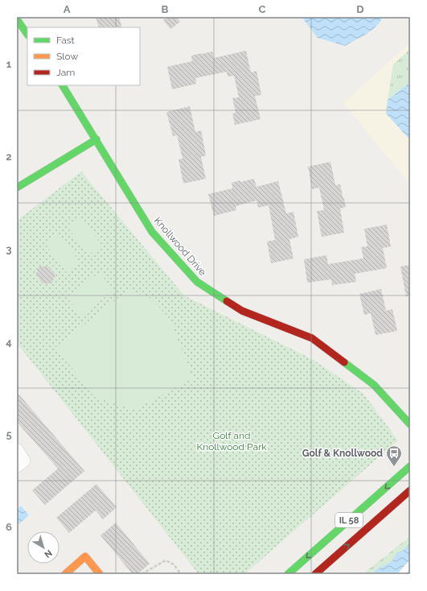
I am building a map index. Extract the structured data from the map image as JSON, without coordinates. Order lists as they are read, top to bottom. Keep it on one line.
{"streets":{"street":["Knollwood Drive","IL 58"]},"parks":["Golf and Knollwood Park"],"places":{"bus stop":["Golf & Knollwood"]},"legend":["Fast","Slow","Jam"],"north":"bottom right","grid":{"columns":["A","B","C","D"],"rows":["1","2","3","4","5","6"]}}
